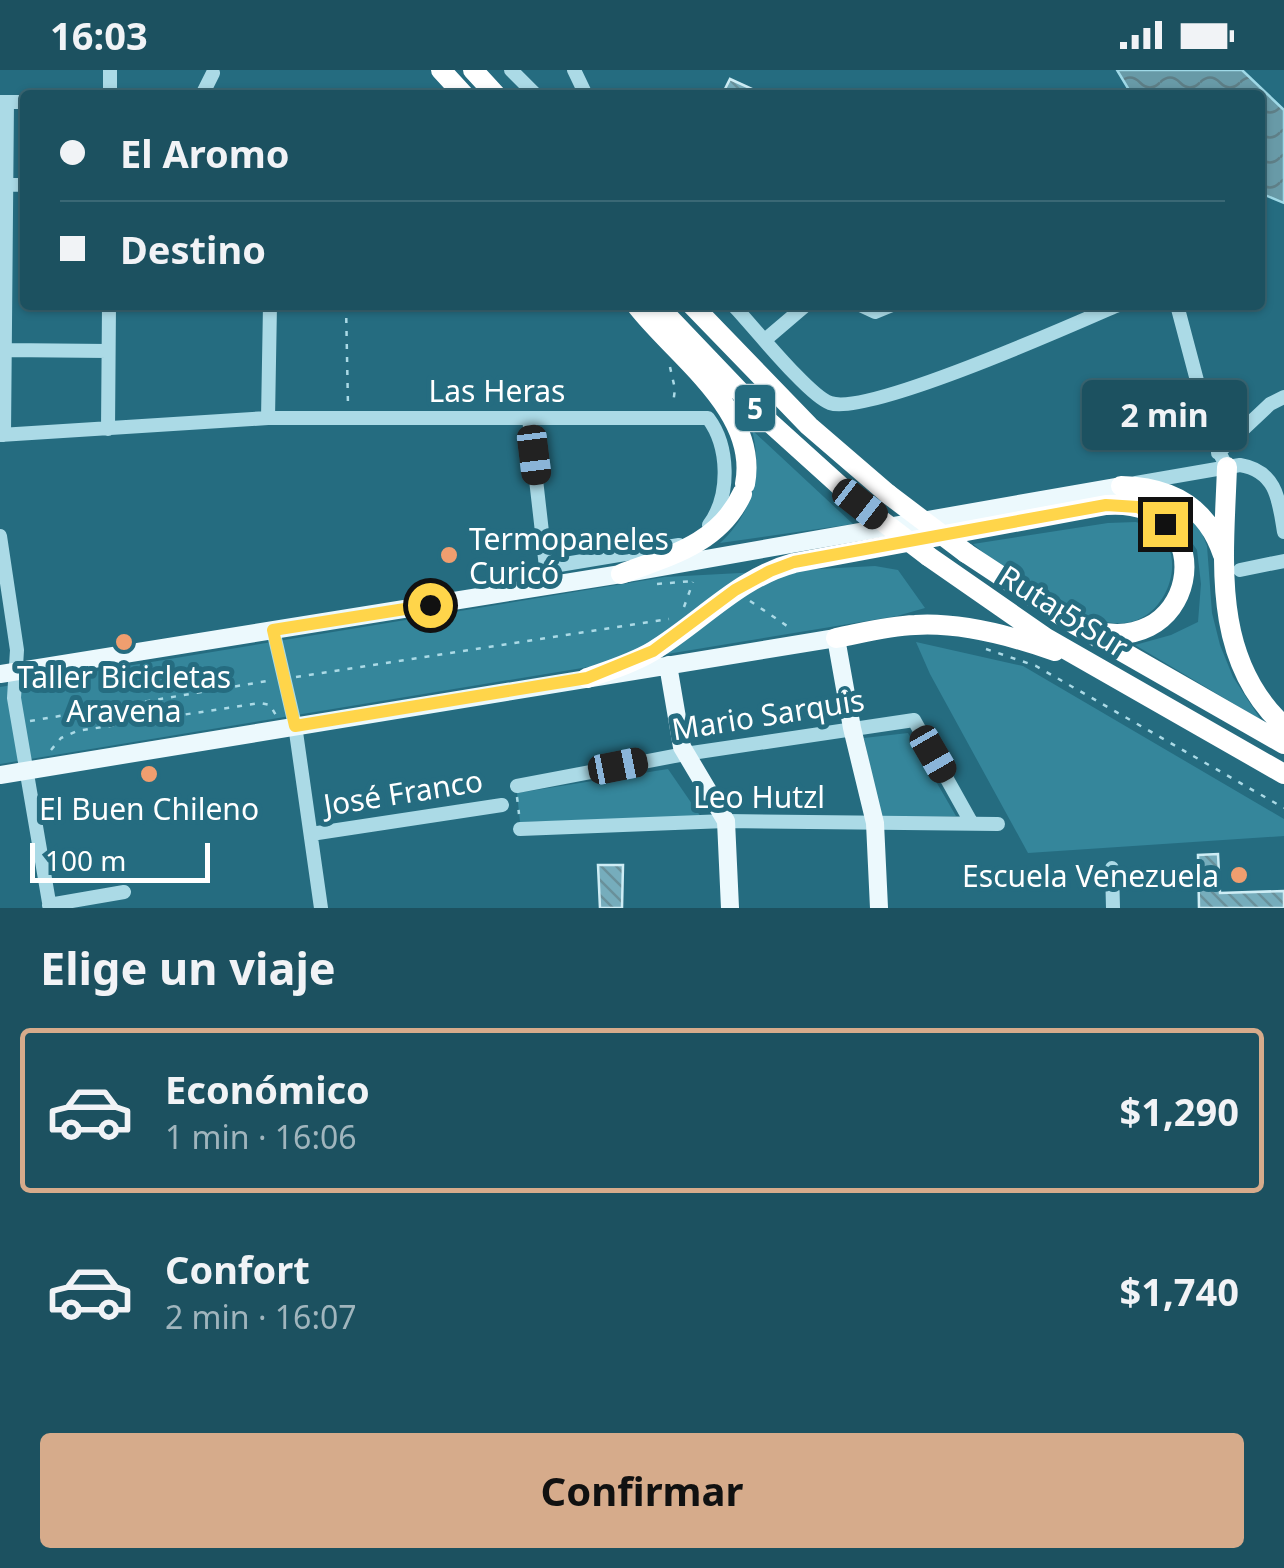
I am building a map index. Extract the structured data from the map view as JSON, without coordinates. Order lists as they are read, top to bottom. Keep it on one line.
{"streets":{"highway":["5","Ruta 5 Sur"],"street":["Las Heras","Mario Sarquis","José Franco","Leo Hutzl"]},"crossings":[["Mario Sarquis","Leo Hutzl"]],"places":["Termopaneles Curicó","Taller Bicicletas Aravena","El Buen Chileno","Escuela Venezuela"],"scale_bar":"100 m","page":{"status":"16:03","banner":["El Aromo","Destino"],"bubble":"2 min","scale":"100 m","heading":"Elige un viaje","list":[{"name":"Económico","note":"1 min · 16:06","value":"$1,290"},{"name":"Confort","note":"2 min · 16:07","value":"$1,740"}],"buttons":"Confirmar"}}
